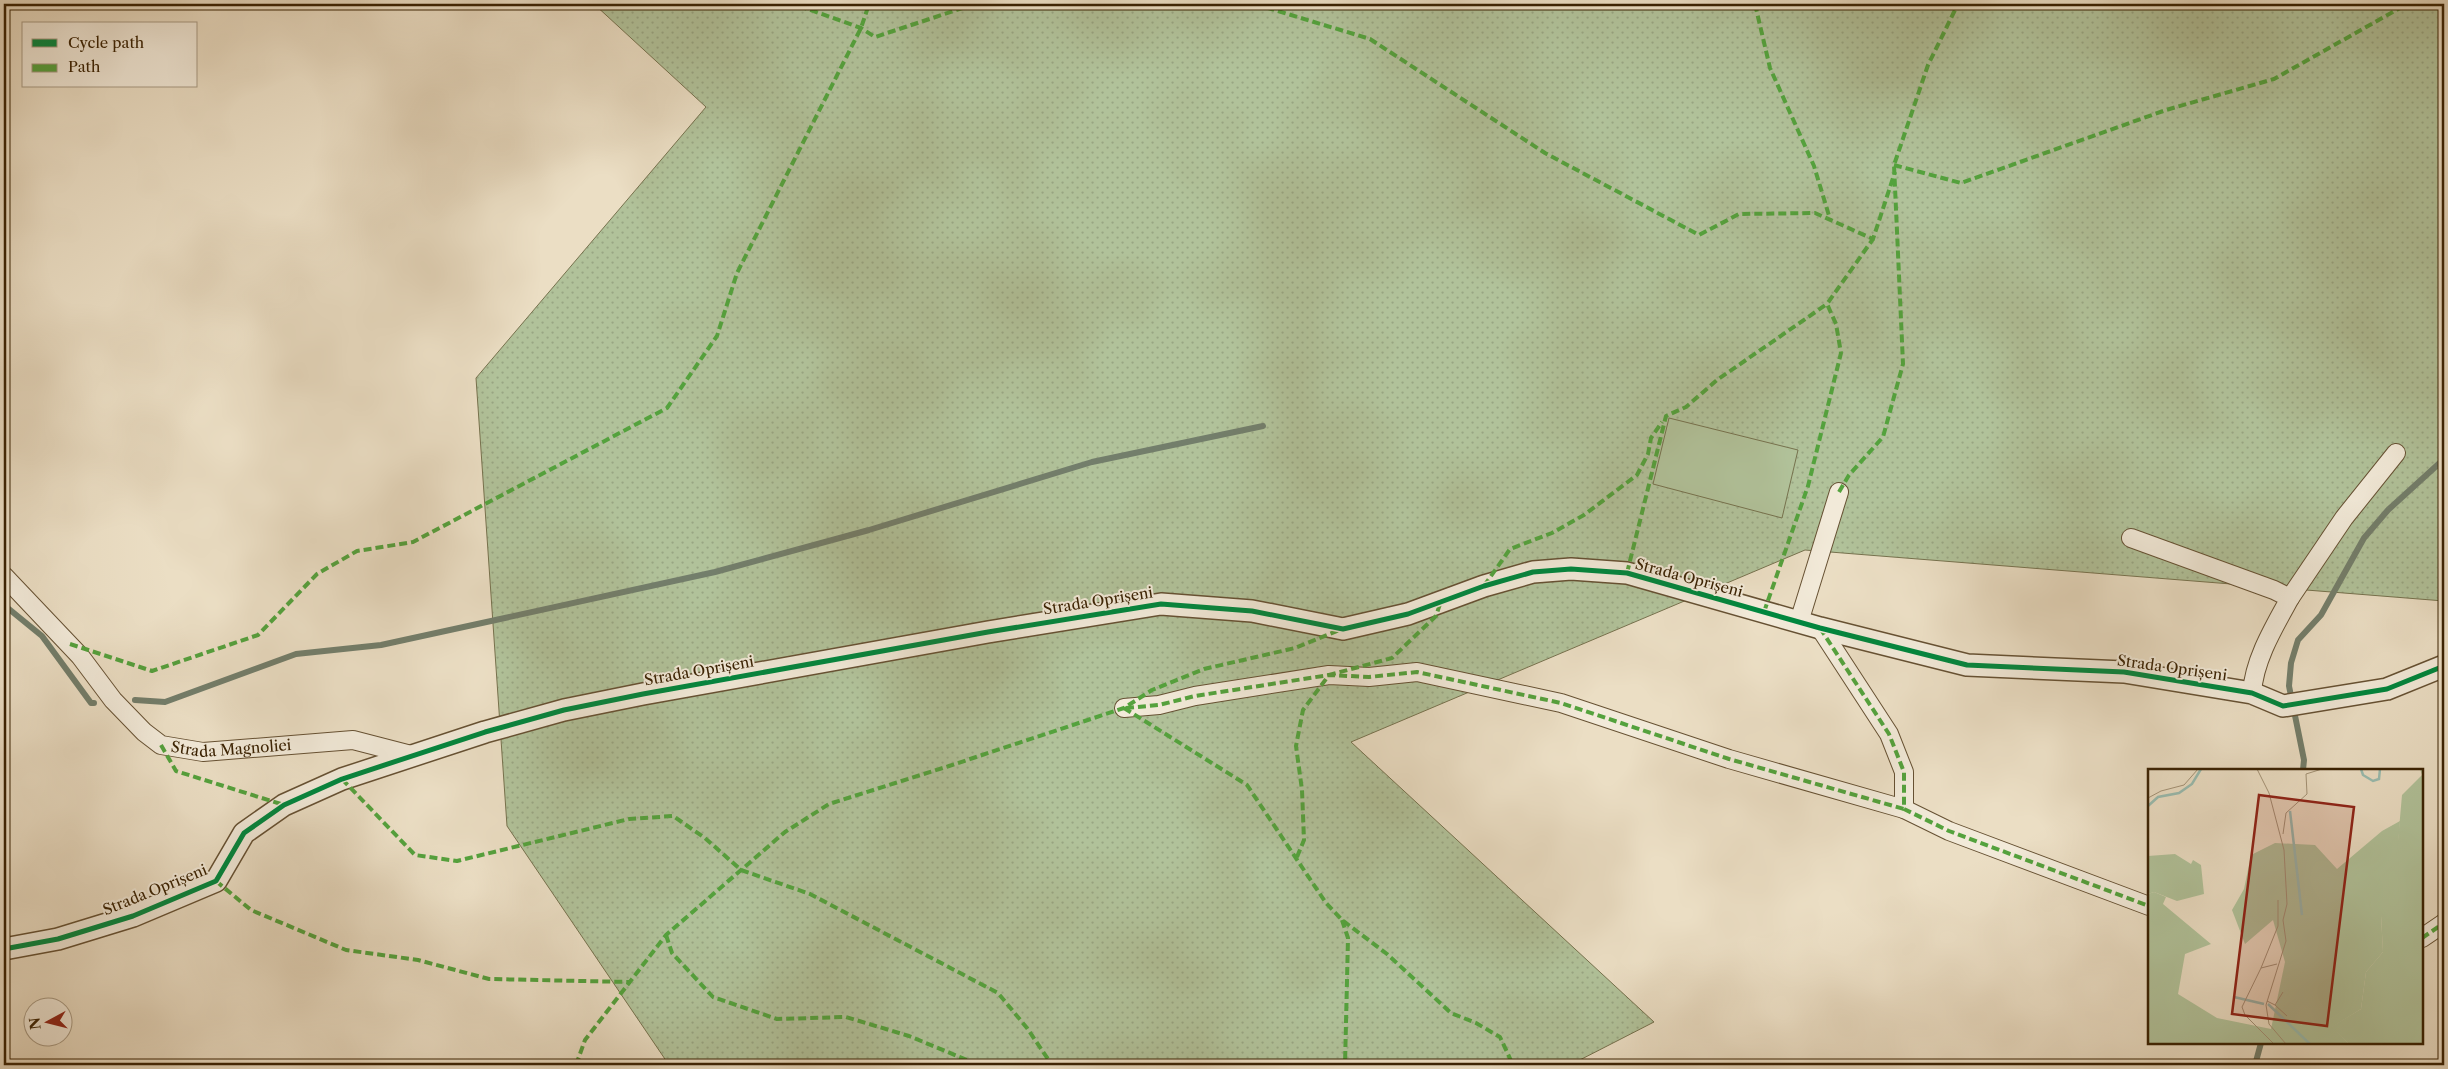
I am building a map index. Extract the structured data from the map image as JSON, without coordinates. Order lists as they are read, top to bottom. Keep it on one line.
{"streets":{"street":["Strada Oprișeni","Strada Magnoliei"]},"crossings":[["Strada Oprișeni","Strada Magnoliei"]],"legend":["Cycle path","Path"],"north":"left"}
